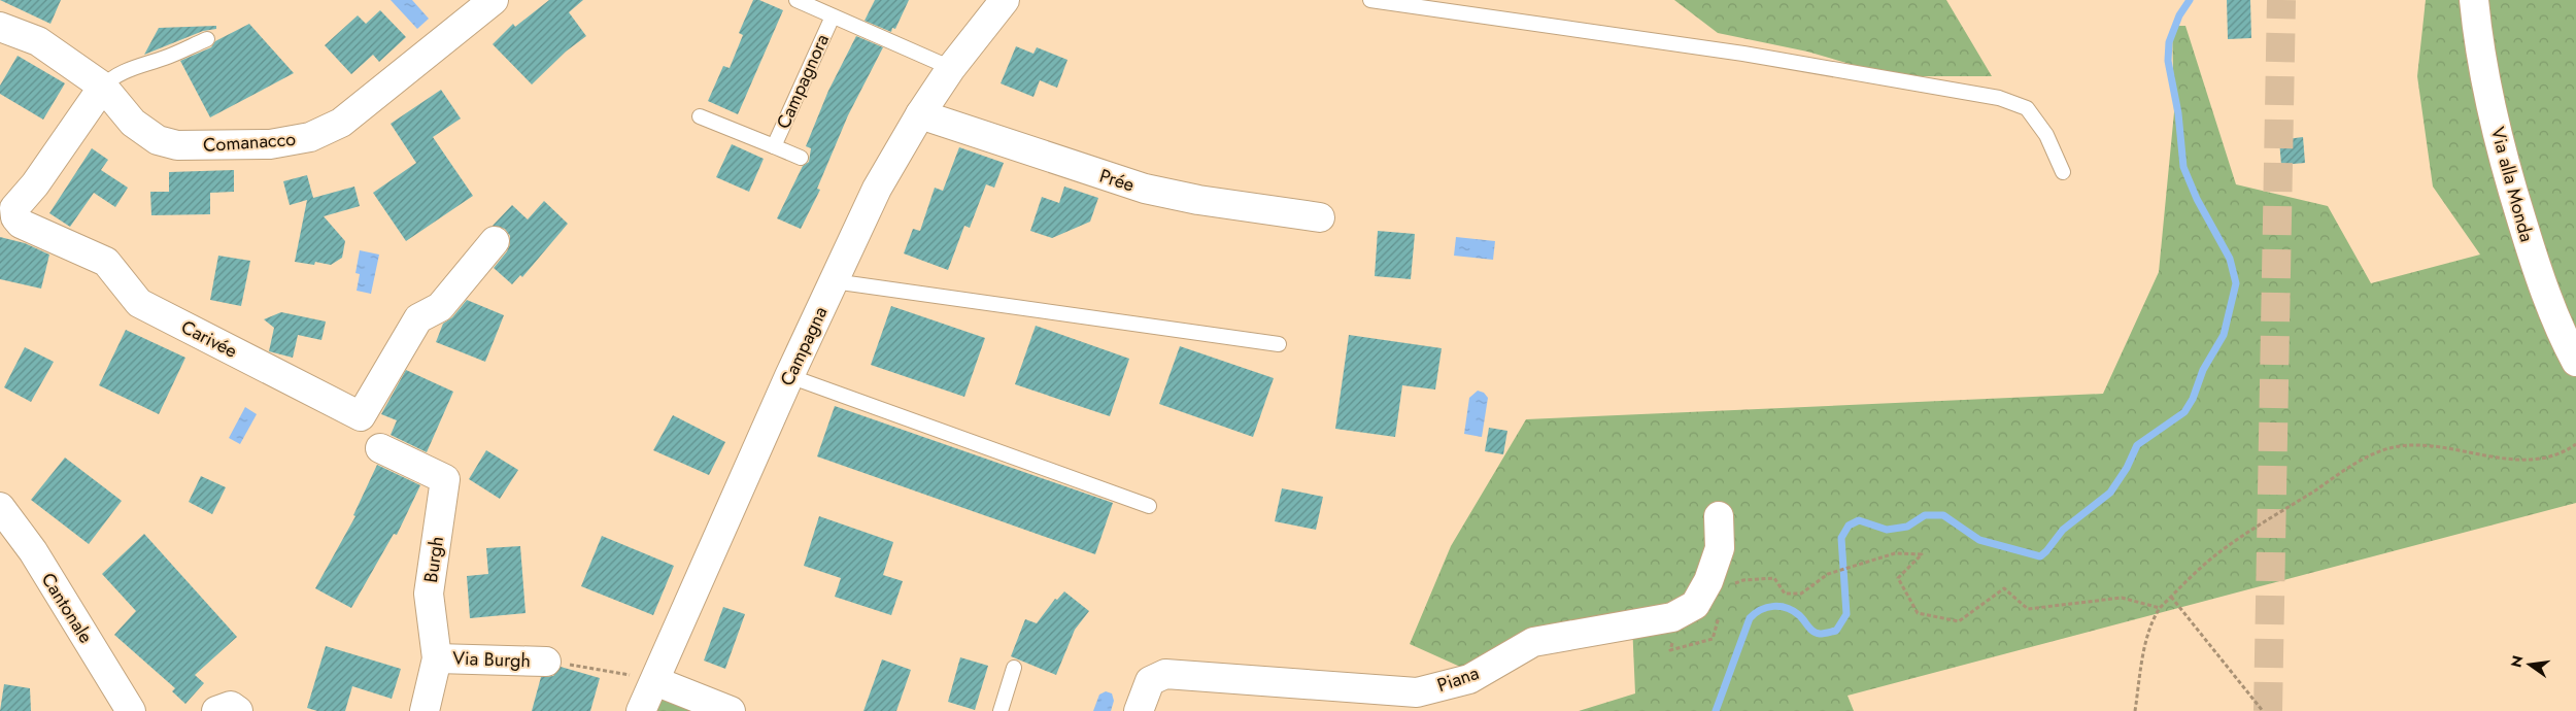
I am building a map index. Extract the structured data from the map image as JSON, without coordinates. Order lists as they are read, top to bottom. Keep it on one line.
{"streets":{"street":["Comanacco","Prée","Via alla Monda","Carivée","Campagna","Burgh","Cantonale","Via Burgh","Piana"],"lane":["Campagnora"]},"crossings":[["Campagnora","Campagna"],["Comanacco","Carivée"],["Prée","Campagna"],["Burgh","Via Burgh"]],"north":"left"}
